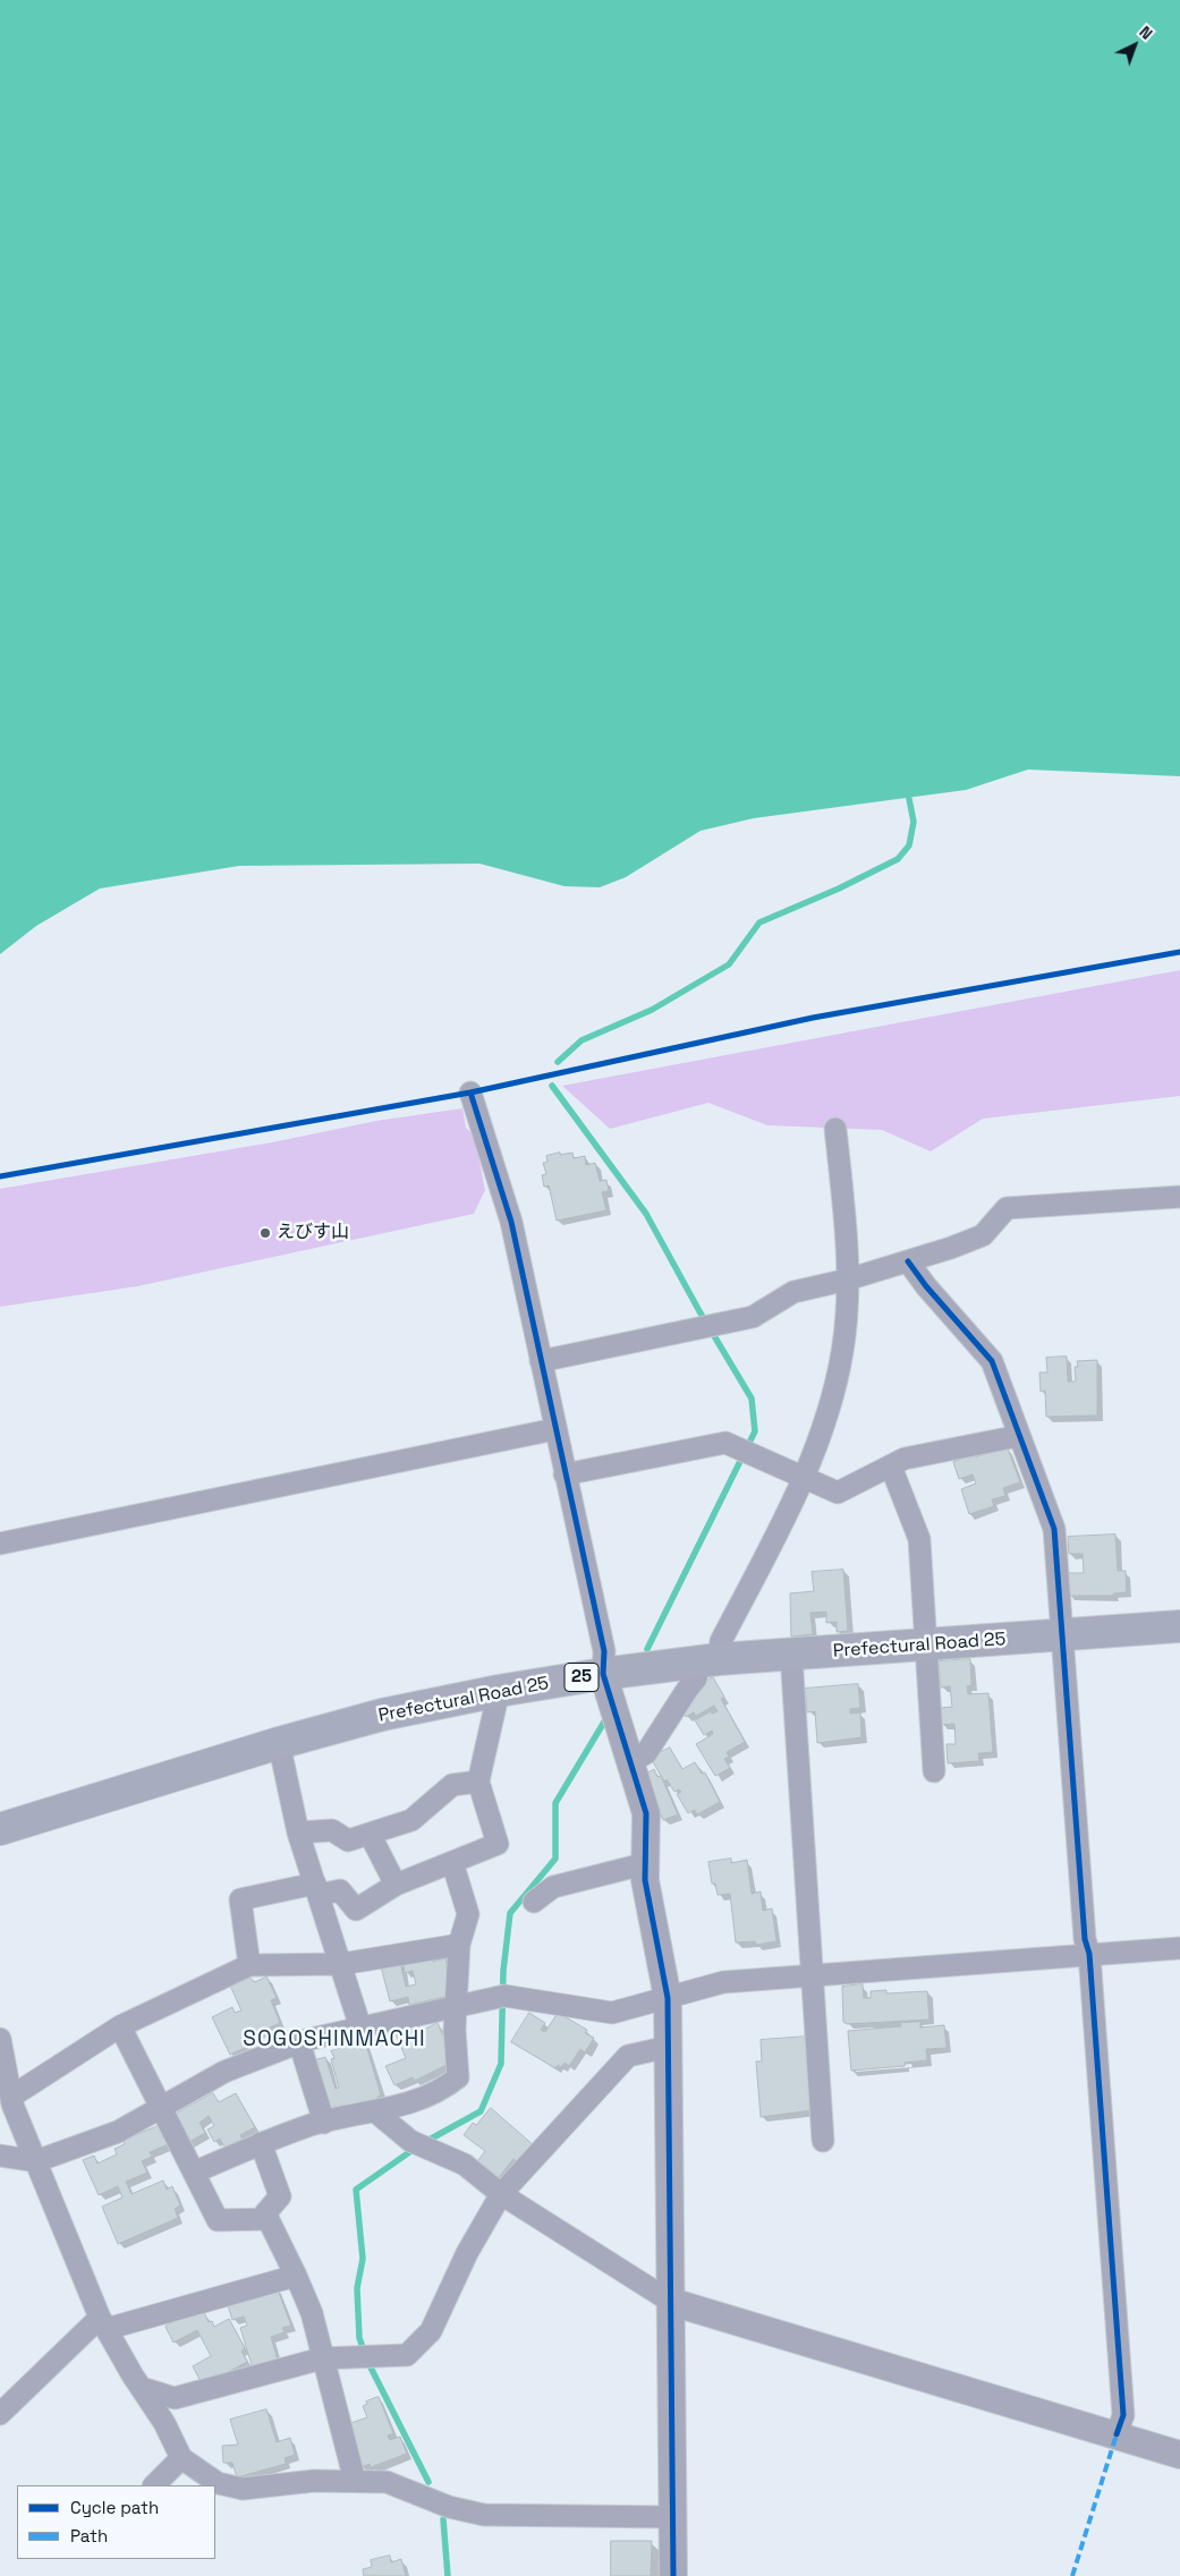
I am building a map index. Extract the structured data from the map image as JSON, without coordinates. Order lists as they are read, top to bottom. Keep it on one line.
{"streets":{"main road":["Prefectural Road 25","25"]},"districts":["SOGOSHINMACHI"],"places":["えびす山"],"legend":["Cycle path","Path"],"north":"top right"}
